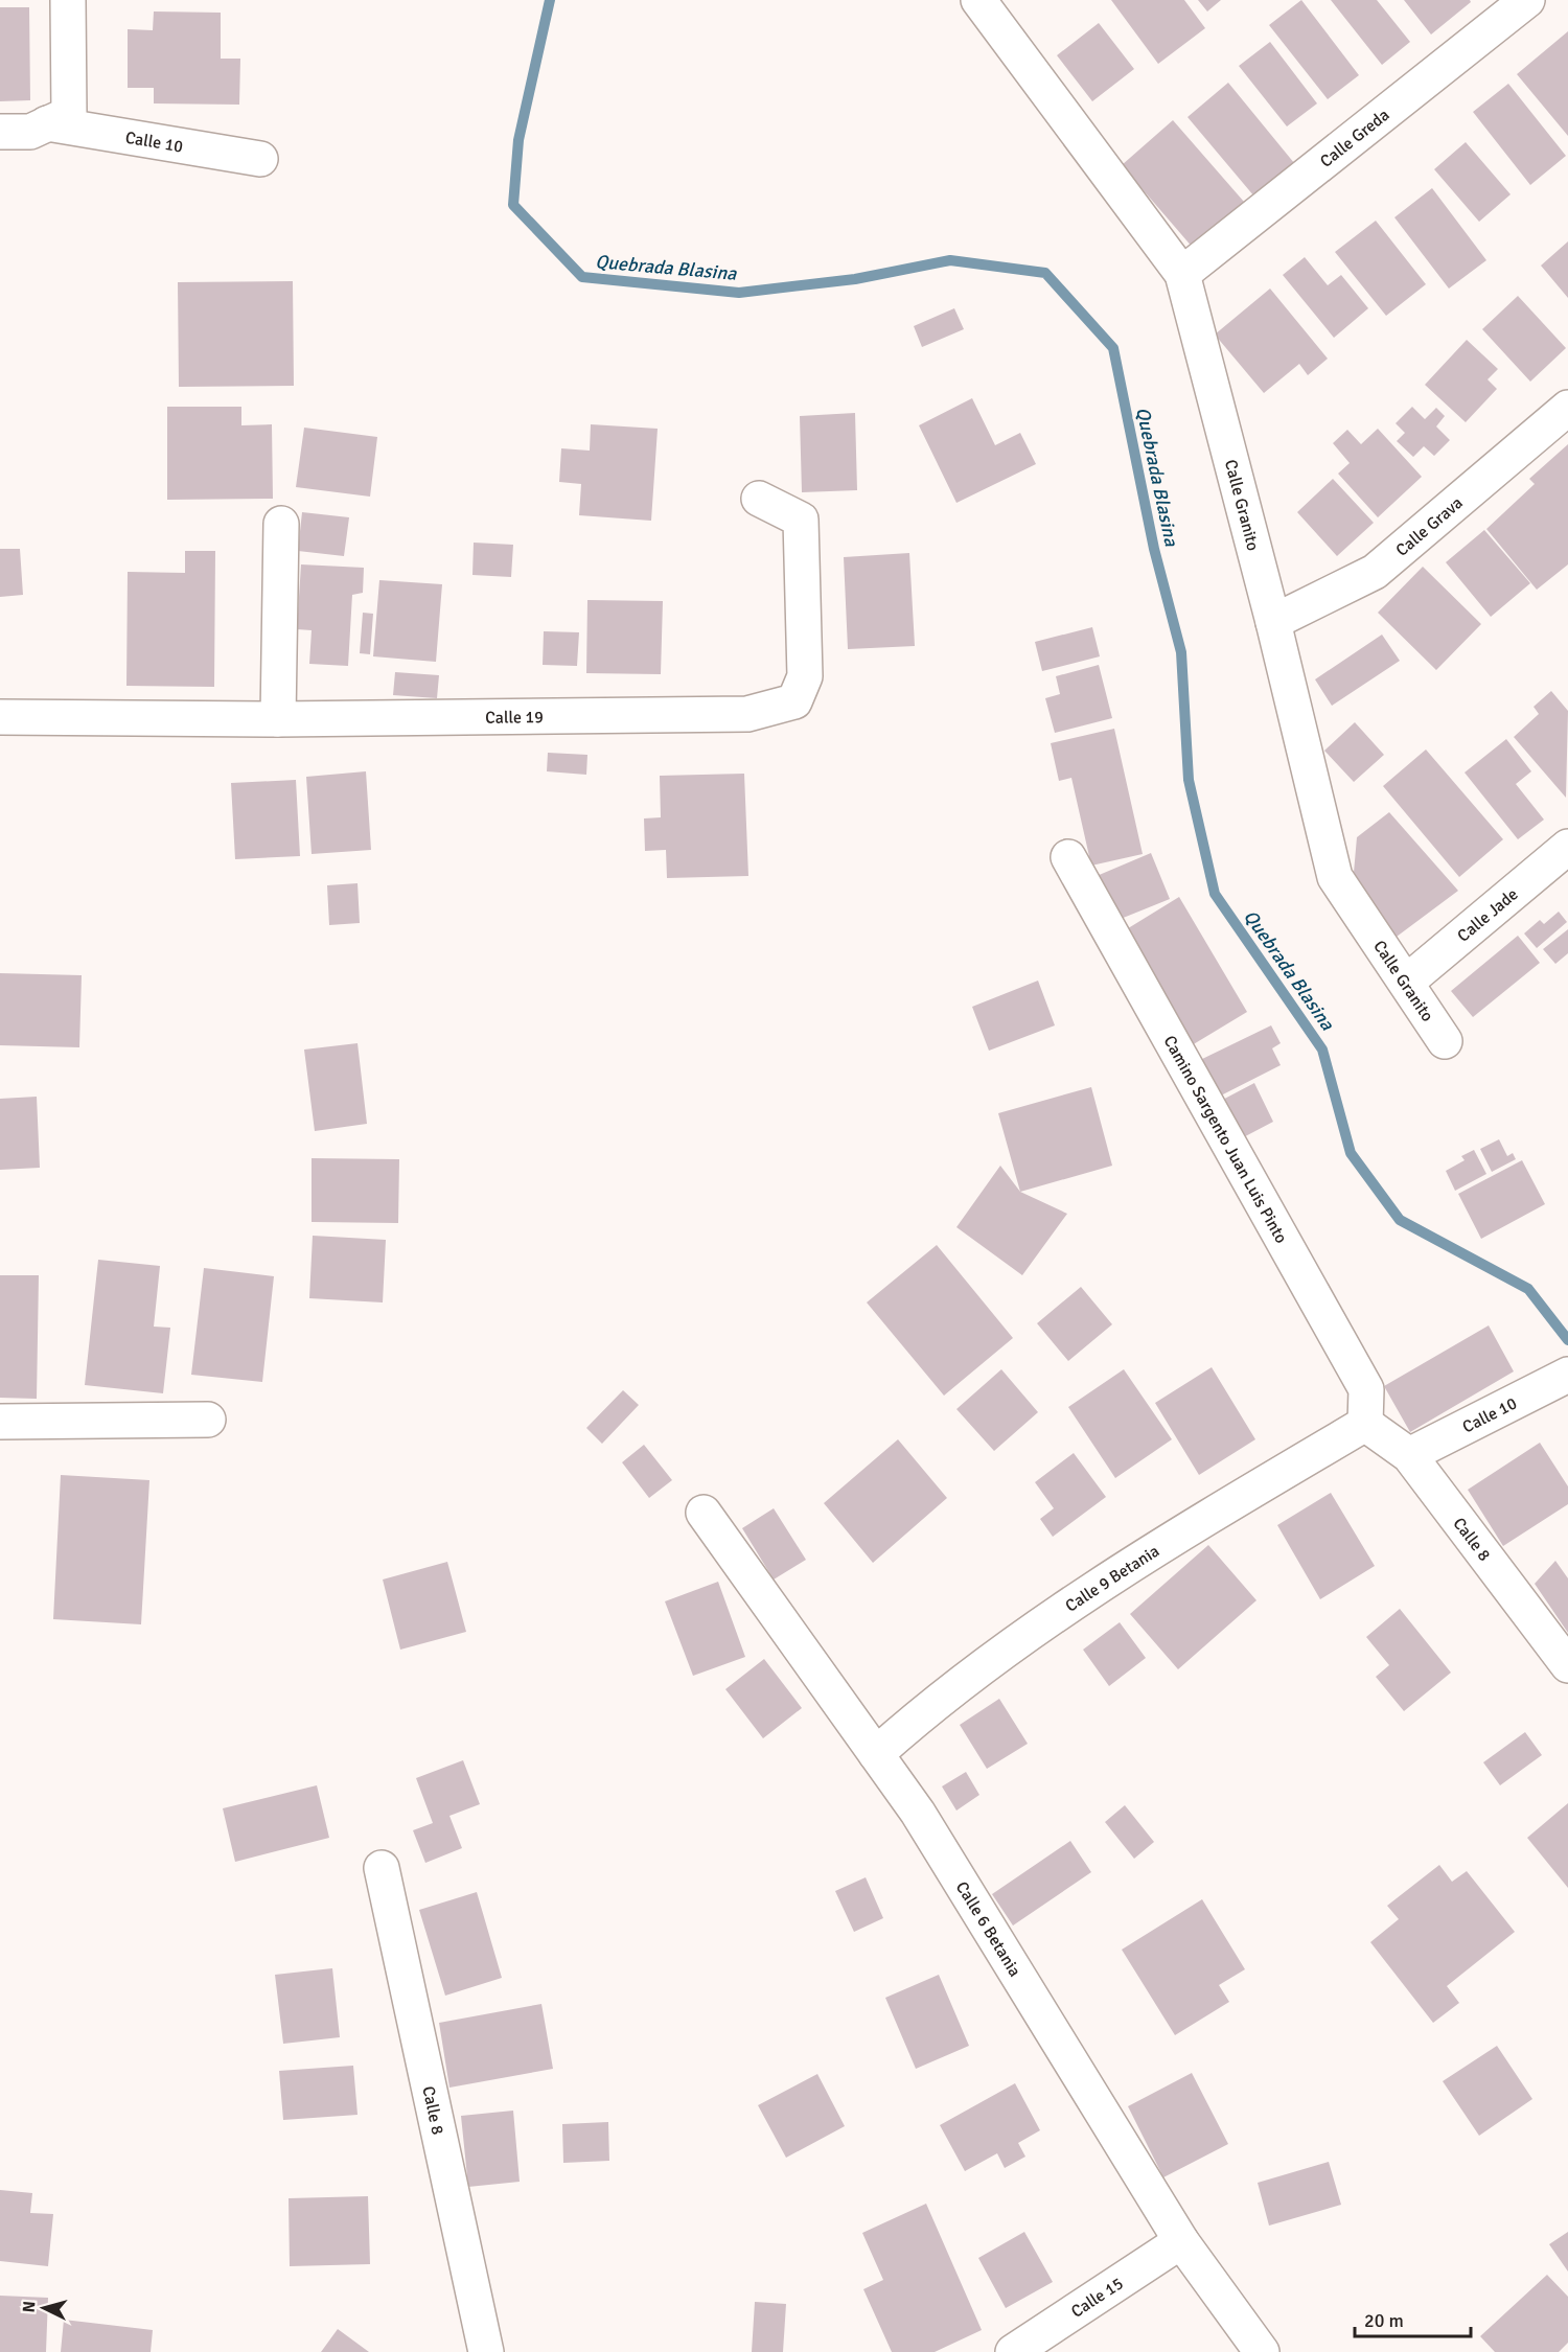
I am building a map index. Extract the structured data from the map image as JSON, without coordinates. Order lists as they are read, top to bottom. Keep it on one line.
{"streets":{"street":["Calle Greda","Calle 10","Calle Granito","Calle Grava","Calle 19","Calle Jade","Camino Sargento Juan Luis Pinto","Calle 8","Calle 9 Betania","Calle 6 Betania","Calle 15"]},"crossings":[["Calle Greda","Calle Granito"],["Calle 10","Calle 8"],["Calle Granito","Calle Grava"],["Calle Granito","Calle Jade"],["Camino Sargento Juan Luis Pinto","Calle 8"],["Camino Sargento Juan Luis Pinto","Calle 9 Betania"],["Calle 8","Calle 9 Betania"],["Calle 9 Betania","Calle 6 Betania"],["Calle 6 Betania","Calle 15"]],"water":["Quebrada Blasina"],"scale_bar":"20 m","north":"left"}
